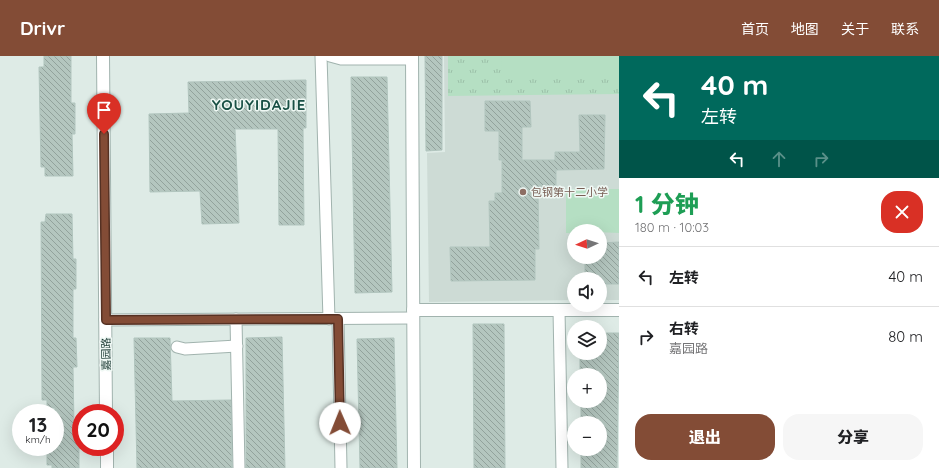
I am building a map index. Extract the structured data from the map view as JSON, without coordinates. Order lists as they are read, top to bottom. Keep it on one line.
{"streets":{"street":["嘉园路"]},"districts":["YOUYIDAJIE"],"places":["包钢第十二小学"],"north":"left","page":{"header":"Drivr","nav":["首页","地图","关于","联系"],"turn":["40 m","左转"],"heading":["1 分钟","180 m · 10:03"],"map_buttons":["+","−"],"list":[{"name":"左转","value":"40 m"},{"name":"右转","note":"嘉园路","value":"80 m"}],"speed":"13 km/h","limit":"20","buttons":["退出","分享"]}}
